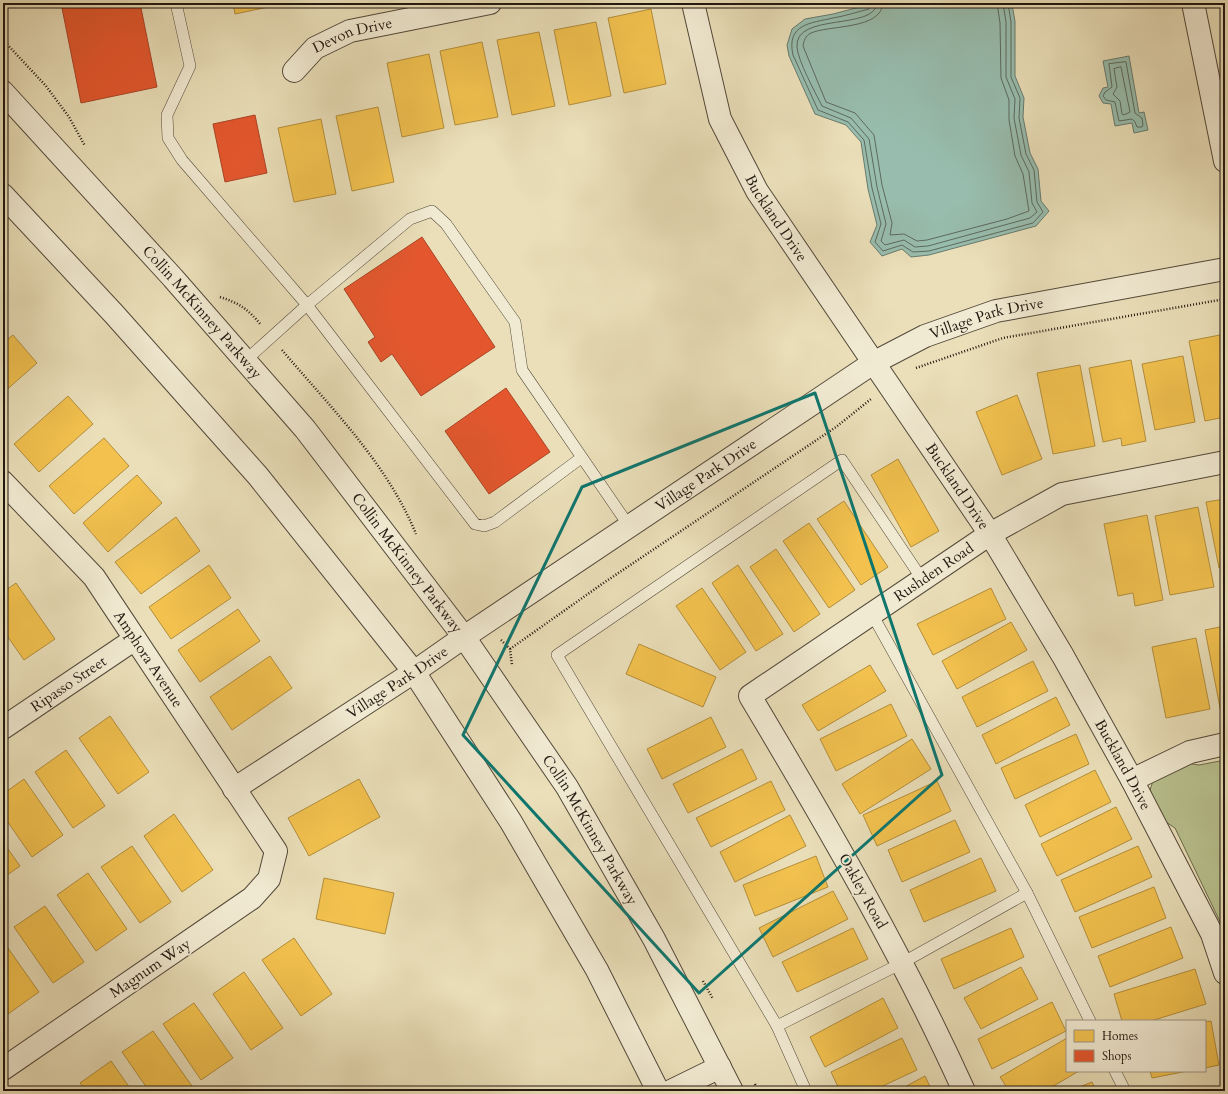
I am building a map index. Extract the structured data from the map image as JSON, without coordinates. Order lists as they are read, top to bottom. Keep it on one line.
{"streets":{"street":["Devon Drive","Buckland Drive","Collin McKinney Parkway","Village Park Drive","Rushden Road","Amphora Avenue","Ripasso Street","Oakley Road","Magnum Way"]},"crossings":[["Buckland Drive","Village Park Drive"],["Buckland Drive","Rushden Road"],["Collin McKinney Parkway","Village Park Drive"],["Village Park Drive","Amphora Avenue"],["Rushden Road","Oakley Road"],["Amphora Avenue","Ripasso Street"],["Amphora Avenue","Magnum Way"]],"legend":["Homes","Shops"]}
